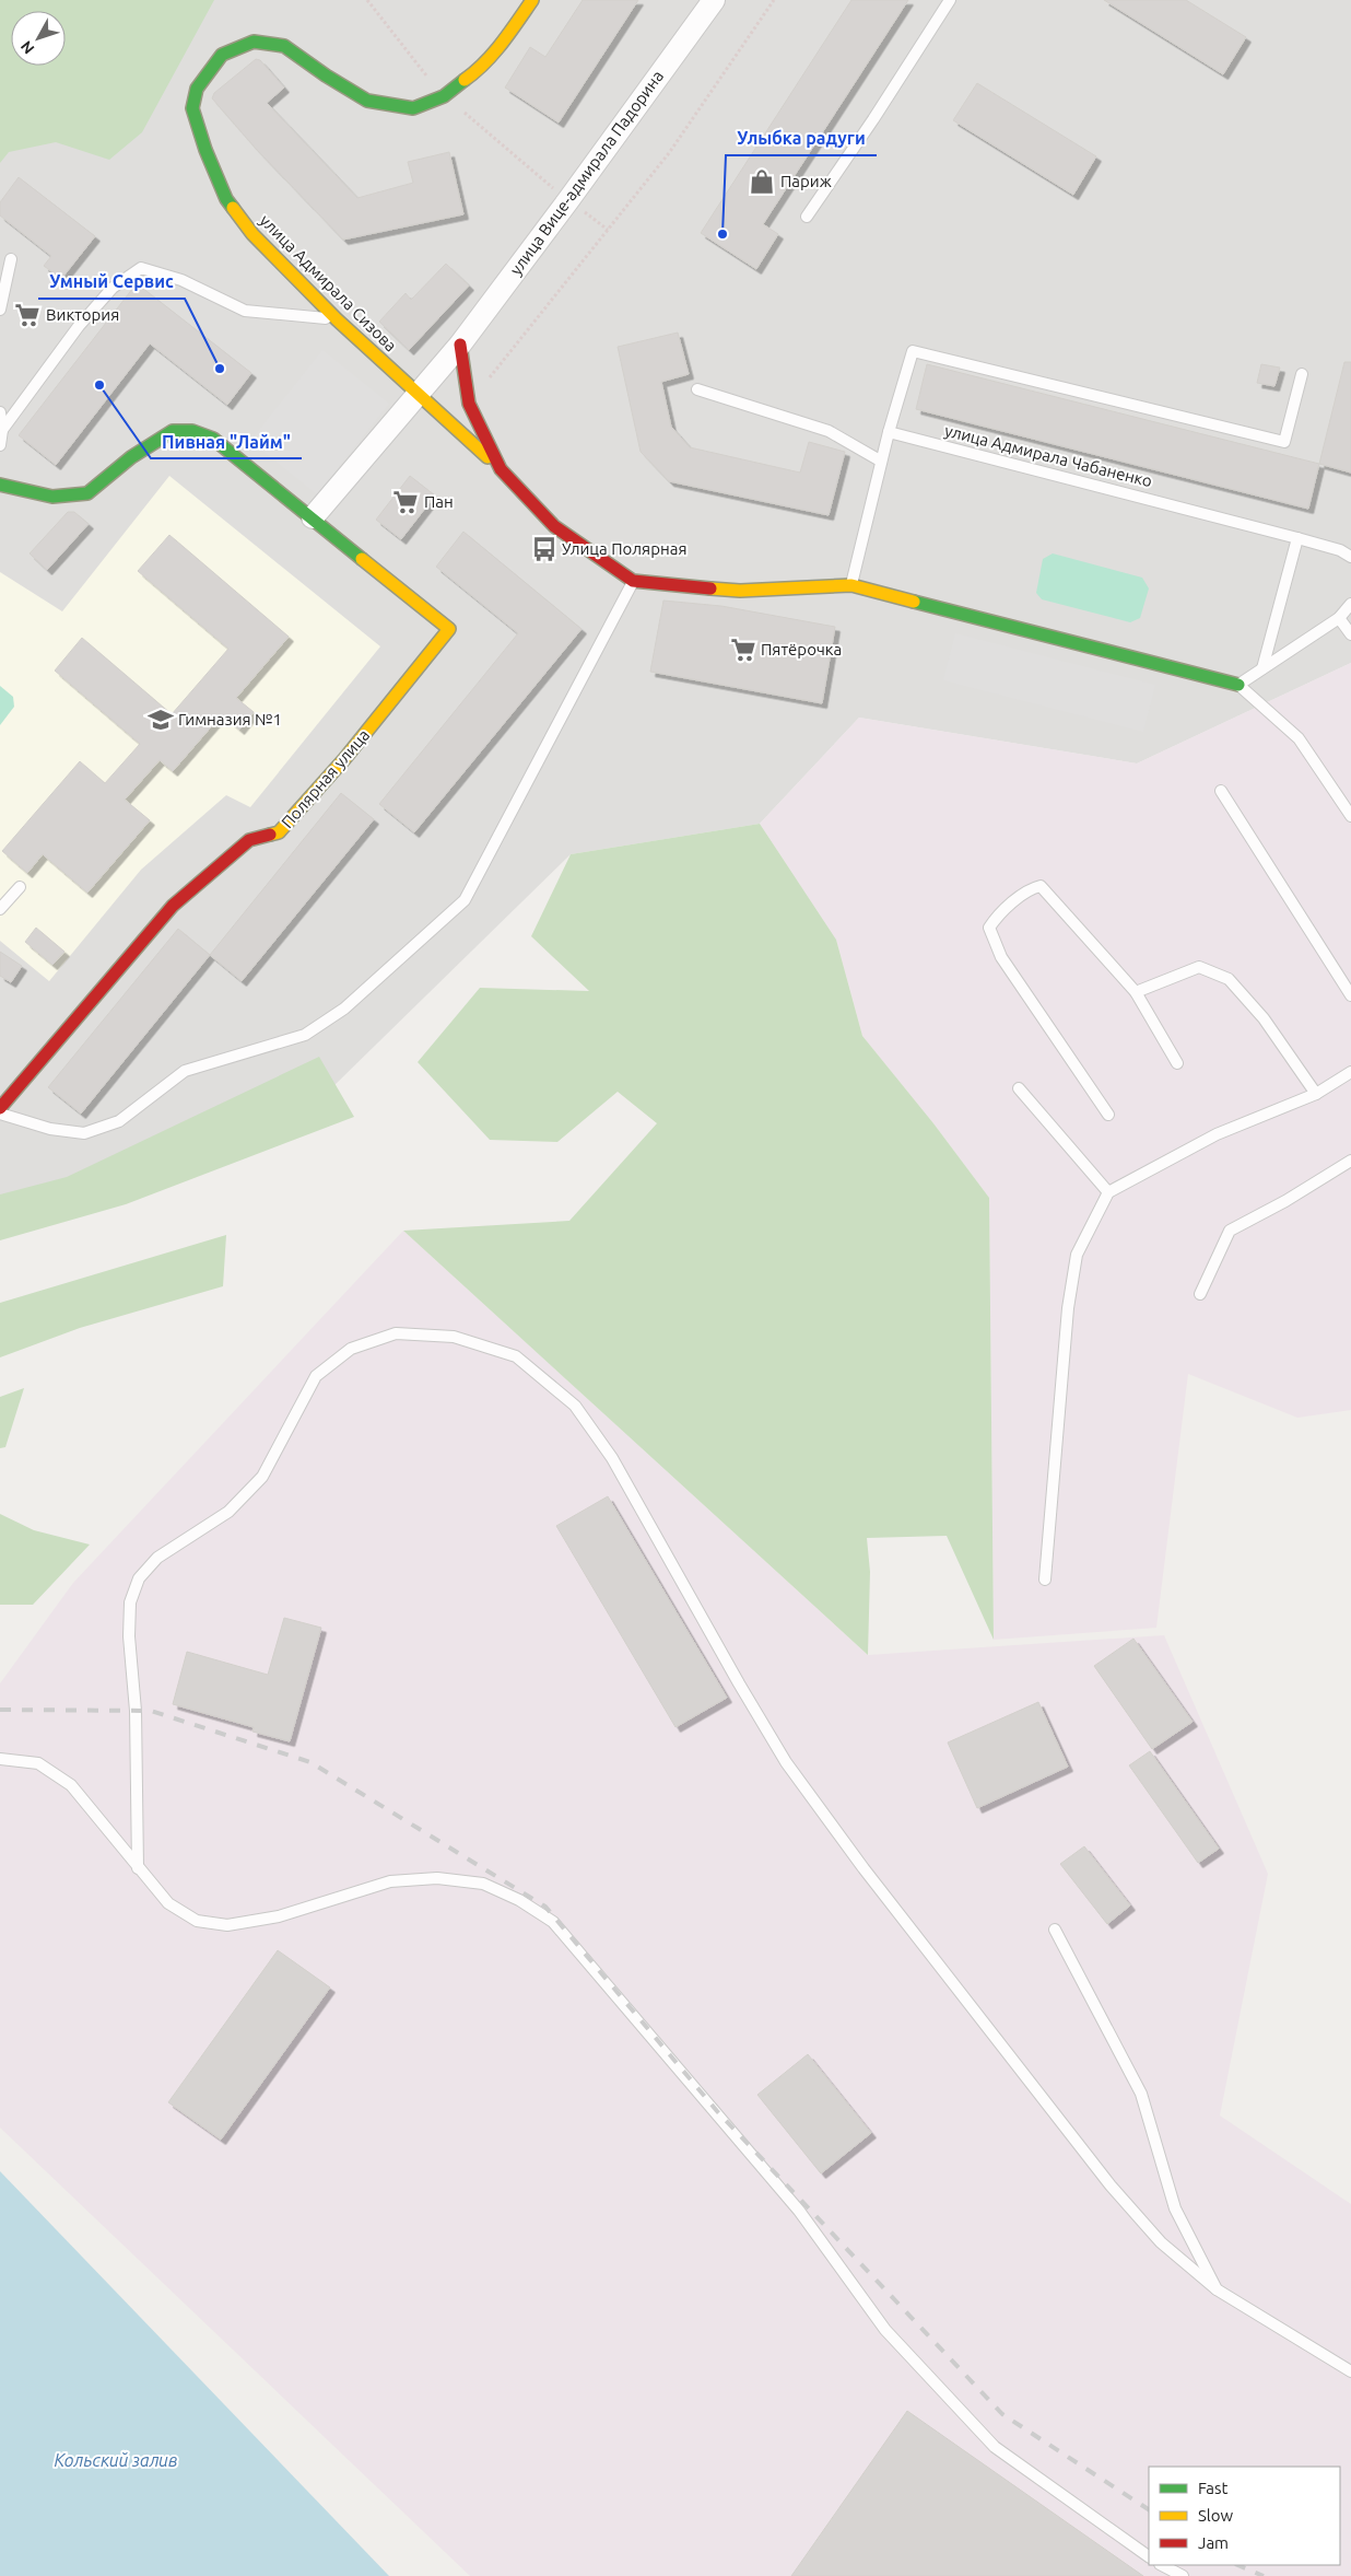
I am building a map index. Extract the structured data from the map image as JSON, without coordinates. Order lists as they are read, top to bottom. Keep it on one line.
{"streets":{"street":["улица Вице-адмирала Падорина","улица Адмирала Сизова","Полярная улица"],"lane":["улица Адмирала Чабаненко"]},"water":["Кольский залив"],"places":{"shop":["Париж"],"other":["Улыбка радуги","Умный Сервис","Пивная \"Лайм\""],"supermarket":["Виктория","Пан","Пятёрочка"],"bus stop":["Улица Полярная"],"school or university":["Гимназия №1"]},"legend":["Fast","Slow","Jam"],"north":"bottom left"}
